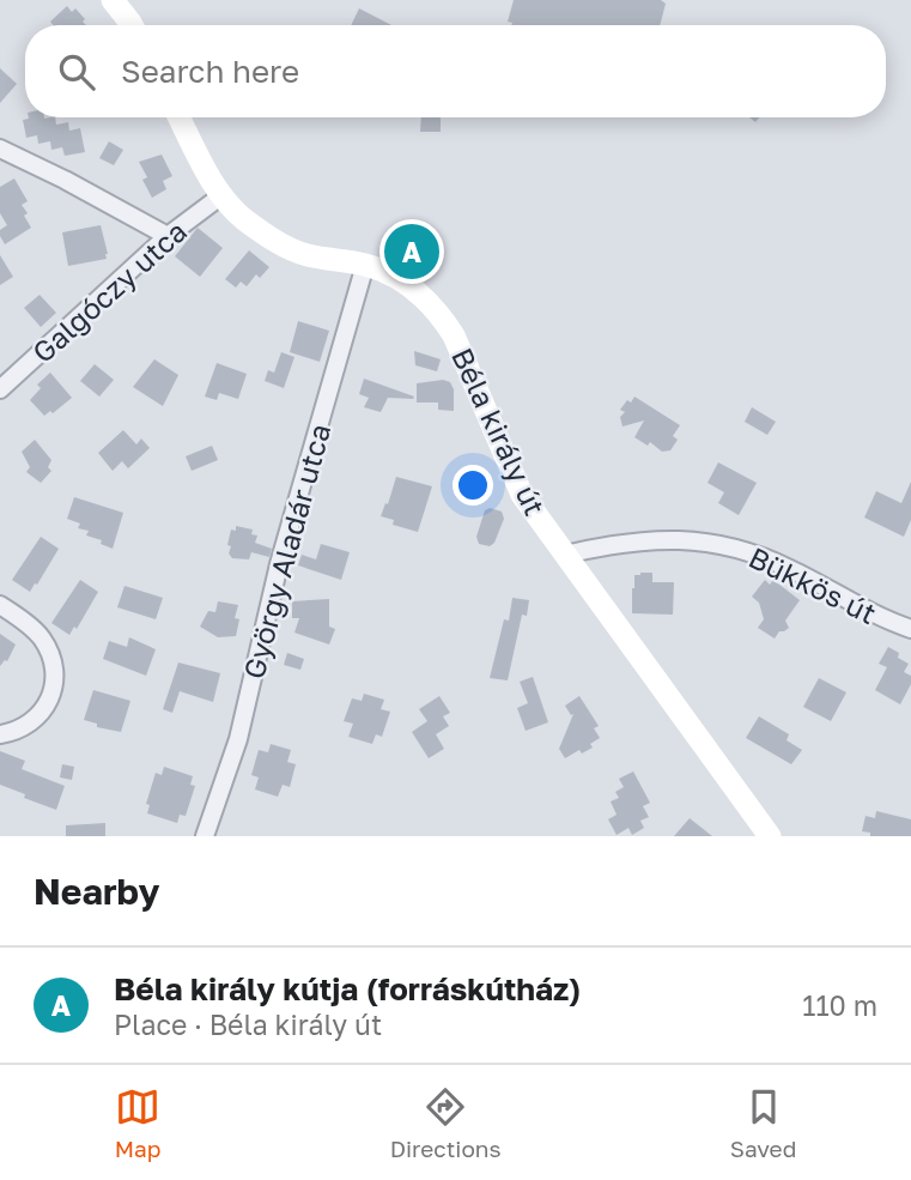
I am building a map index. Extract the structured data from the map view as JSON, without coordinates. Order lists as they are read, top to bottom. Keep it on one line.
{"streets":{"street":["Galgóczy utca","Béla király út","György Aladár utca","Bükkös út"]},"crossings":[["Galgóczy utca","Béla király út"],["Béla király út","György Aladár utca"],["Béla király út","Bükkös út"]],"page":{"search":"Search here","pins":"A","heading":"Nearby","list":[{"mark":"A","name":"Béla király kútja (forráskútház)","note":"Place · Béla király út","value":"110 m"}],"nav":["Map","Directions","Saved"]}}
